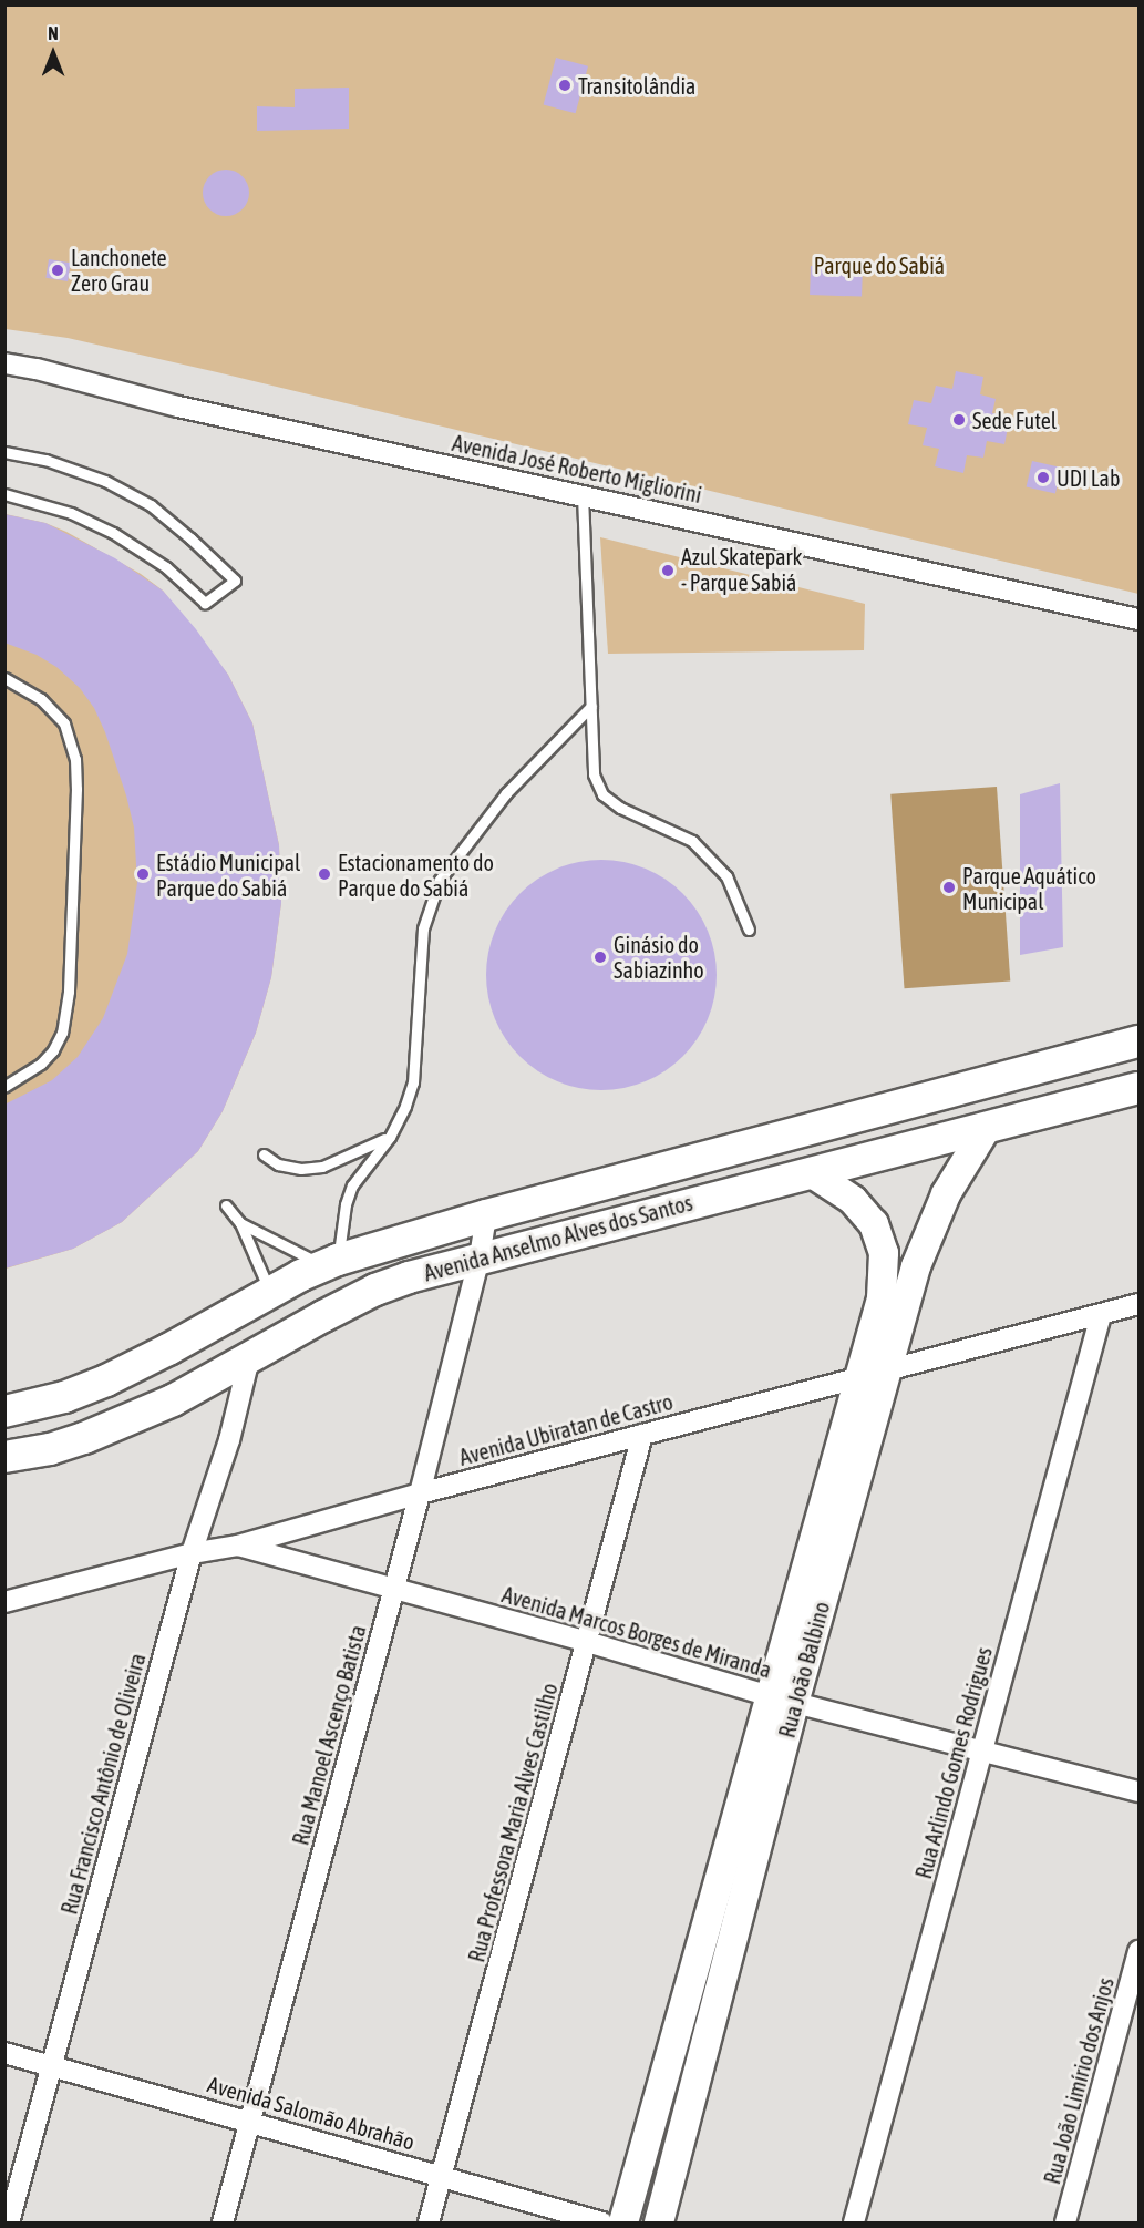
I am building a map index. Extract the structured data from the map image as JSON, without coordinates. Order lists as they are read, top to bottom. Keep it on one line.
{"streets":{"main road":["Avenida Anselmo Alves dos Santos","Rua João Balbino"],"street":["Avenida José Roberto Migliorini","Avenida Ubiratan de Castro","Avenida Marcos Borges de Miranda","Rua Manoel Ascenço Batista","Rua Arlindo Gomes Rodrigues","Rua Francisco Antônio de Oliveira","Rua Professora Maria Alves Castilho","Rua João Limírio dos Anjos","Avenida Salomão Abrahão"]},"crossings":[["Avenida Anselmo Alves dos Santos","Rua João Balbino"],["Avenida Anselmo Alves dos Santos","Rua Manoel Ascenço Batista"],["Avenida Anselmo Alves dos Santos","Rua Francisco Antônio de Oliveira"],["Avenida Ubiratan de Castro","Avenida Marcos Borges de Miranda"],["Avenida Ubiratan de Castro","Rua João Balbino"],["Avenida Ubiratan de Castro","Rua Manoel Ascenço Batista"],["Avenida Ubiratan de Castro","Rua Arlindo Gomes Rodrigues"],["Avenida Ubiratan de Castro","Rua Francisco Antônio de Oliveira"],["Avenida Ubiratan de Castro","Rua Professora Maria Alves Castilho"],["Avenida Marcos Borges de Miranda","Rua João Balbino"],["Avenida Marcos Borges de Miranda","Rua Manoel Ascenço Batista"],["Avenida Marcos Borges de Miranda","Rua Arlindo Gomes Rodrigues"],["Avenida Marcos Borges de Miranda","Rua Professora Maria Alves Castilho"],["Rua Manoel Ascenço Batista","Avenida Salomão Abrahão"],["Rua Francisco Antônio de Oliveira","Avenida Salomão Abrahão"],["Rua Professora Maria Alves Castilho","Avenida Salomão Abrahão"]],"parks":["Parque do Sabiá"],"places":["Transitolândia","Lanchonete Zero Grau","Sede Futel","UDI Lab","Azul Skatepark - Parque Sabiá","Estádio Municipal Parque do Sabiá","Estacionamento do Parque do Sabiá","Parque Aquático Municipal","Ginásio do Sabiazinho"],"north":"top"}
